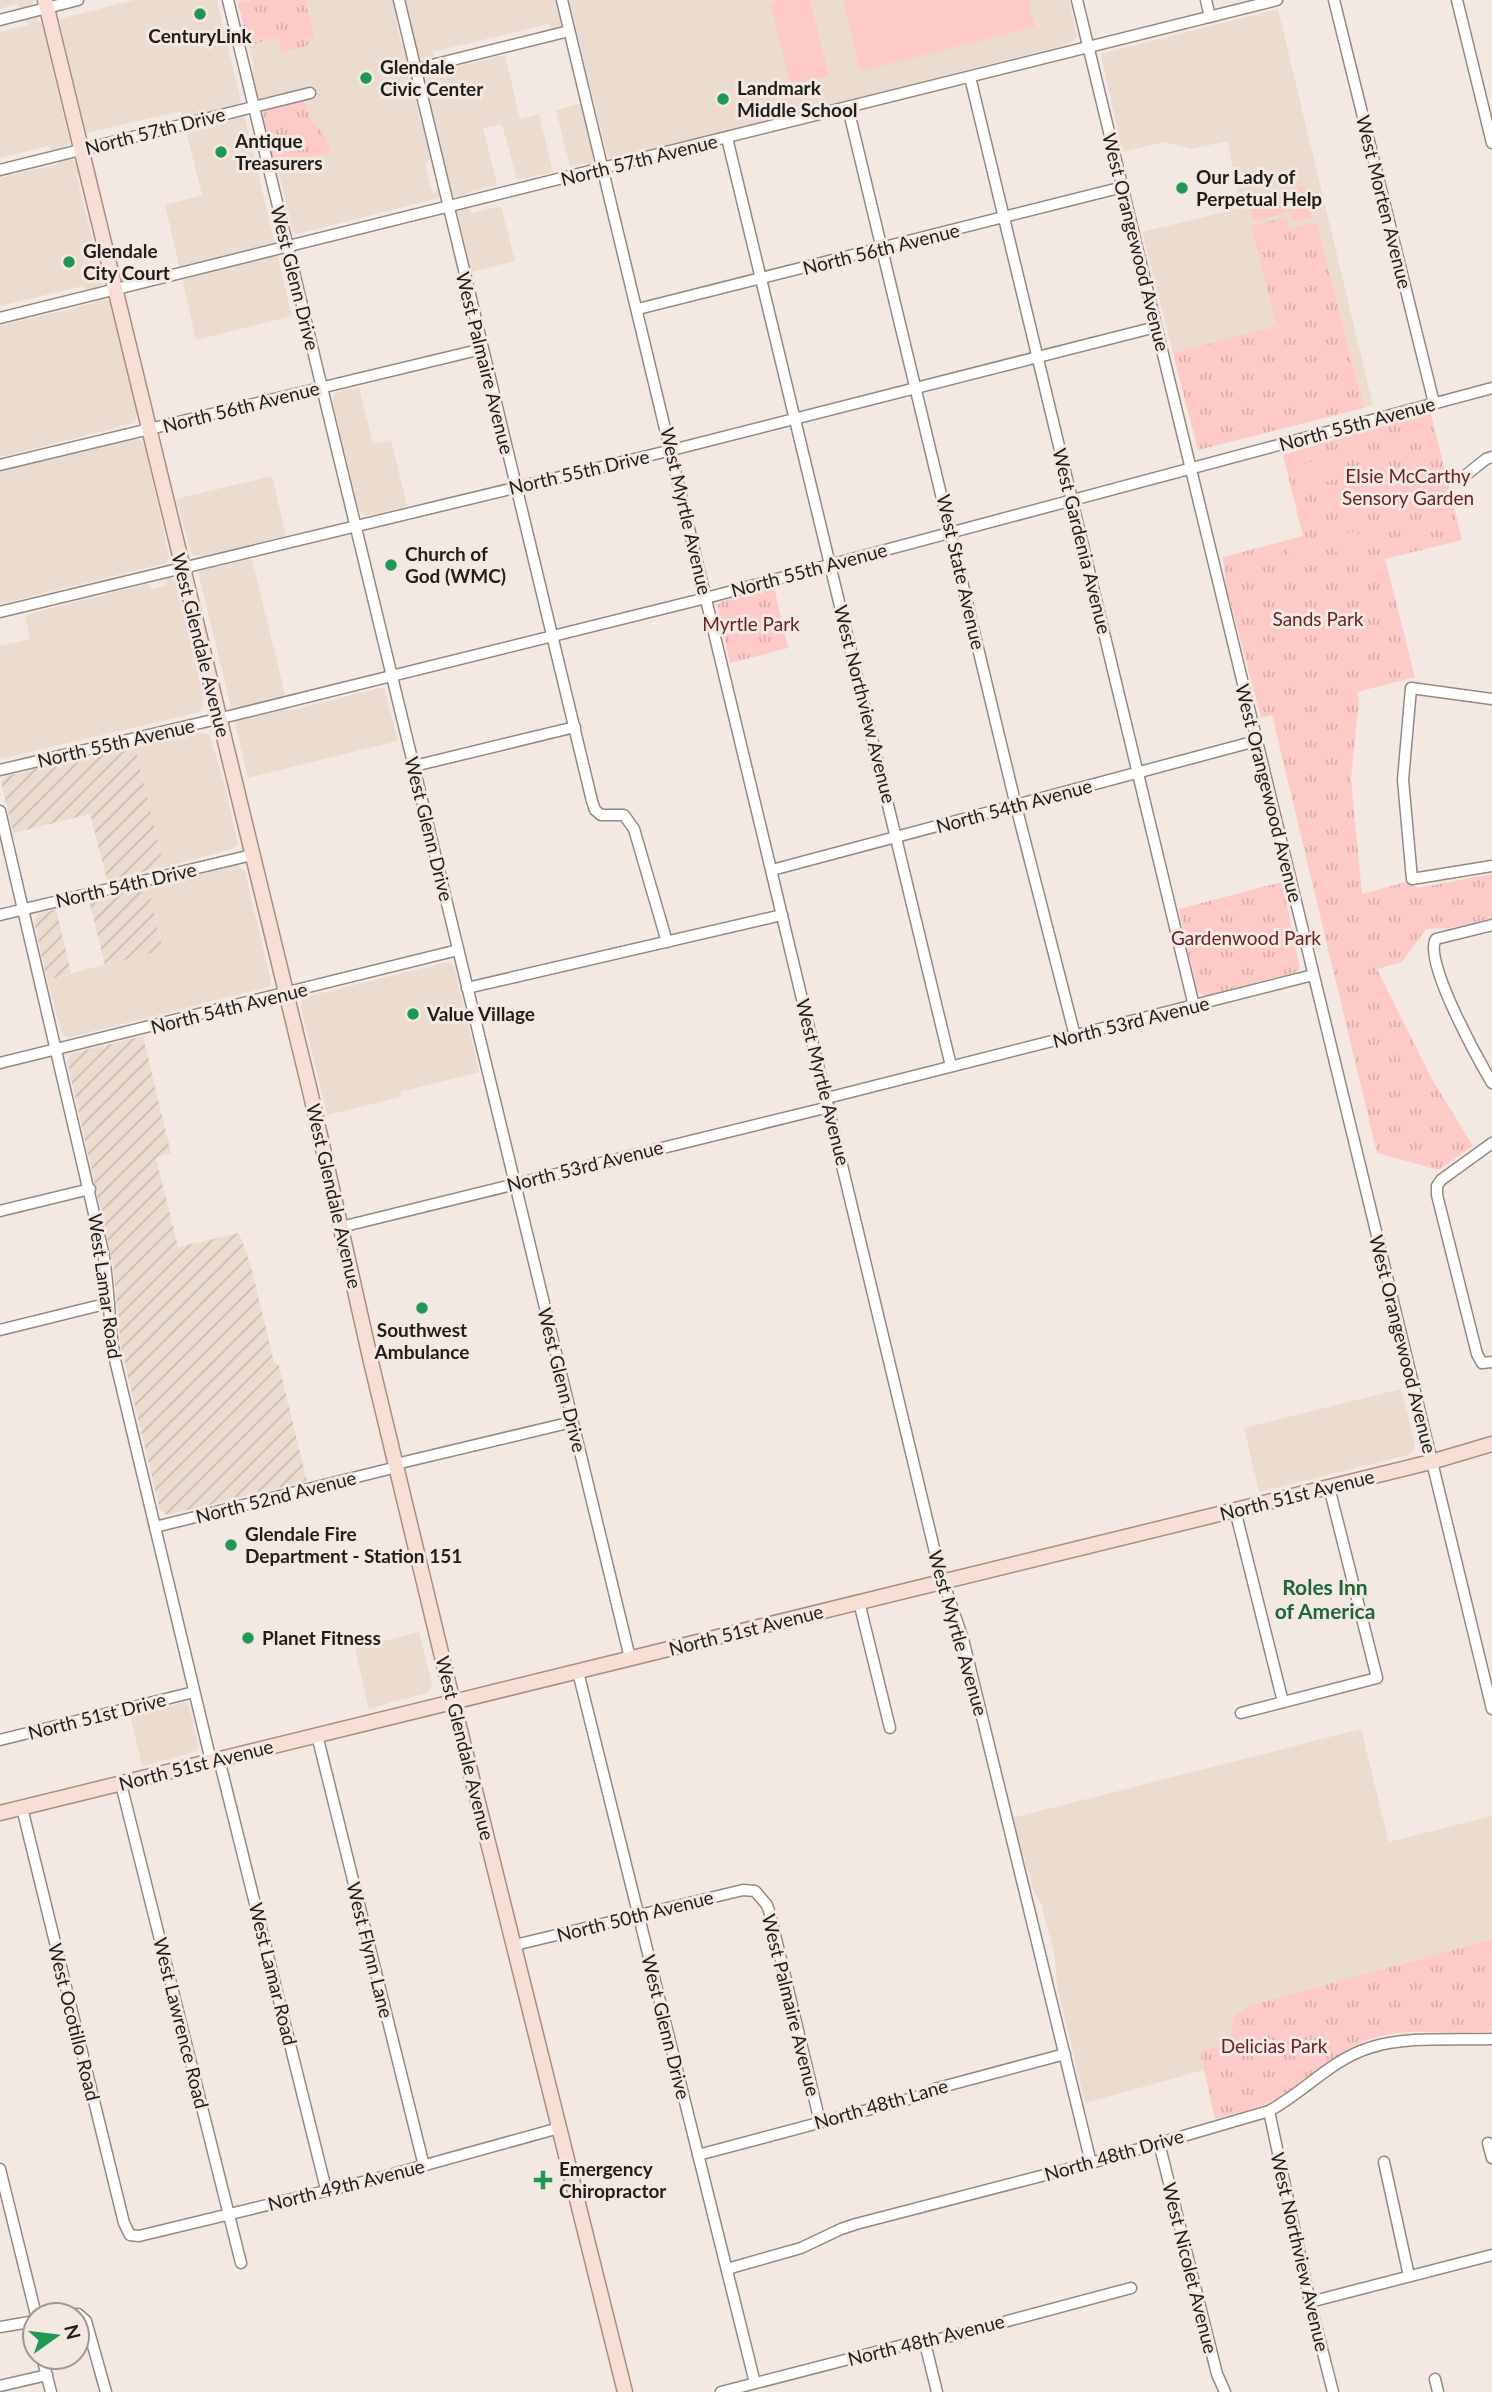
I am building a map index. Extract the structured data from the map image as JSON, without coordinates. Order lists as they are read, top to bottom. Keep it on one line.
{"streets":{"main road":["West Glendale Avenue","North 51st Avenue"],"street":["North 57th Drive","North 57th Avenue","West Morten Avenue","West Orangewood Avenue","North 56th Avenue","West Glenn Drive","West Palmaire Avenue","North 55th Avenue","North 55th Drive","West Myrtle Avenue","West Gardenia Avenue","West State Avenue","West Northview Avenue","North 54th Avenue","North 54th Drive","North 53rd Avenue","West Lamar Road","North 52nd Avenue","North 51st Drive","North 50th Avenue","West Flynn Lane","West Ocotillo Road","West Lawrence Road","North 48th Lane","North 48th Drive","North 49th Avenue","West Nicolet Avenue","North 48th Avenue"]},"crossings":[["North 57th Drive","West Glenn Drive"],["North 57th Drive","West Glendale Avenue"],["North 57th Avenue","West Orangewood Avenue"],["North 57th Avenue","West Glenn Drive"],["North 57th Avenue","West Palmaire Avenue"],["North 57th Avenue","West Myrtle Avenue"],["North 57th Avenue","West Gardenia Avenue"],["North 57th Avenue","West State Avenue"],["North 57th Avenue","West Glendale Avenue"],["North 57th Avenue","West Northview Avenue"],["West Morten Avenue","North 55th Avenue"],["West Orangewood Avenue","North 56th Avenue"],["West Orangewood Avenue","North 55th Avenue"],["West Orangewood Avenue","North 55th Drive"],["West Orangewood Avenue","North 54th Avenue"],["West Orangewood Avenue","North 53rd Avenue"],["West Orangewood Avenue","North 51st Avenue"],["North 56th Avenue","West Glenn Drive"],["North 56th Avenue","West Palmaire Avenue"],["North 56th Avenue","West Myrtle Avenue"],["North 56th Avenue","West Gardenia Avenue"],["North 56th Avenue","West State Avenue"],["North 56th Avenue","West Glendale Avenue"],["North 56th Avenue","West Northview Avenue"],["West Glenn Drive","North 55th Avenue"],["West Glenn Drive","North 55th Drive"],["West Glenn Drive","North 54th Avenue"],["West Glenn Drive","North 53rd Avenue"],["West Glenn Drive","North 51st Avenue"],["West Glenn Drive","North 52nd Avenue"],["West Glenn Drive","North 50th Avenue"],["West Glenn Drive","North 48th Lane"],["West Glenn Drive","North 48th Drive"],["West Glenn Drive","North 48th Avenue"],["West Palmaire Avenue","North 55th Avenue"],["West Palmaire Avenue","North 55th Drive"],["West Palmaire Avenue","North 50th Avenue"],["West Palmaire Avenue","North 48th Lane"],["North 55th Avenue","West Myrtle Avenue"],["North 55th Avenue","West Gardenia Avenue"],["North 55th Avenue","West State Avenue"],["North 55th Avenue","West Glendale Avenue"],["North 55th Avenue","West Northview Avenue"],["North 55th Drive","West Myrtle Avenue"],["North 55th Drive","West Gardenia Avenue"],["North 55th Drive","West State Avenue"],["North 55th Drive","West Glendale Avenue"],["North 55th Drive","West Northview Avenue"],["West Myrtle Avenue","North 54th Avenue"],["West Myrtle Avenue","North 53rd Avenue"],["West Myrtle Avenue","North 51st Avenue"],["West Myrtle Avenue","North 48th Lane"],["West Myrtle Avenue","North 48th Drive"],["West Gardenia Avenue","North 54th Avenue"],["West Gardenia Avenue","North 53rd Avenue"],["West State Avenue","North 54th Avenue"],["West State Avenue","North 53rd Avenue"],["West Glendale Avenue","North 54th Avenue"],["West Glendale Avenue","North 54th Drive"],["West Glendale Avenue","North 53rd Avenue"],["West Glendale Avenue","North 51st Avenue"],["West Glendale Avenue","North 52nd Avenue"],["West Glendale Avenue","North 50th Avenue"],["West Glendale Avenue","North 49th Avenue"],["West Northview Avenue","North 54th Avenue"],["West Northview Avenue","North 53rd Avenue"],["West Northview Avenue","North 48th Drive"],["North 54th Avenue","West Lamar Road"],["North 54th Drive","West Lamar Road"],["West Lamar Road","North 51st Avenue"],["West Lamar Road","North 52nd Avenue"],["West Lamar Road","North 51st Drive"],["West Lamar Road","North 49th Avenue"],["North 51st Avenue","West Flynn Lane"],["North 51st Avenue","West Ocotillo Road"],["North 51st Avenue","West Lawrence Road"],["West Flynn Lane","North 49th Avenue"],["West Ocotillo Road","North 49th Avenue"],["West Lawrence Road","North 49th Avenue"],["North 48th Drive","West Nicolet Avenue"]],"districts":["Roles Inn of America"],"parks":["Elsie McCarthy Sensory Garden","Sands Park","Myrtle Park","Gardenwood Park","Delicias Park"],"places":{"other":["CenturyLink","Glendale Civic Center","Landmark Middle School","Antique Treasurers","Our Lady of Perpetual Help","Glendale City Court","Church of God (WMC)","Value Village","Southwest Ambulance","Glendale Fire Department - Station 151","Planet Fitness"],"health":["Emergency Chiropractor"]},"north":"right"}
